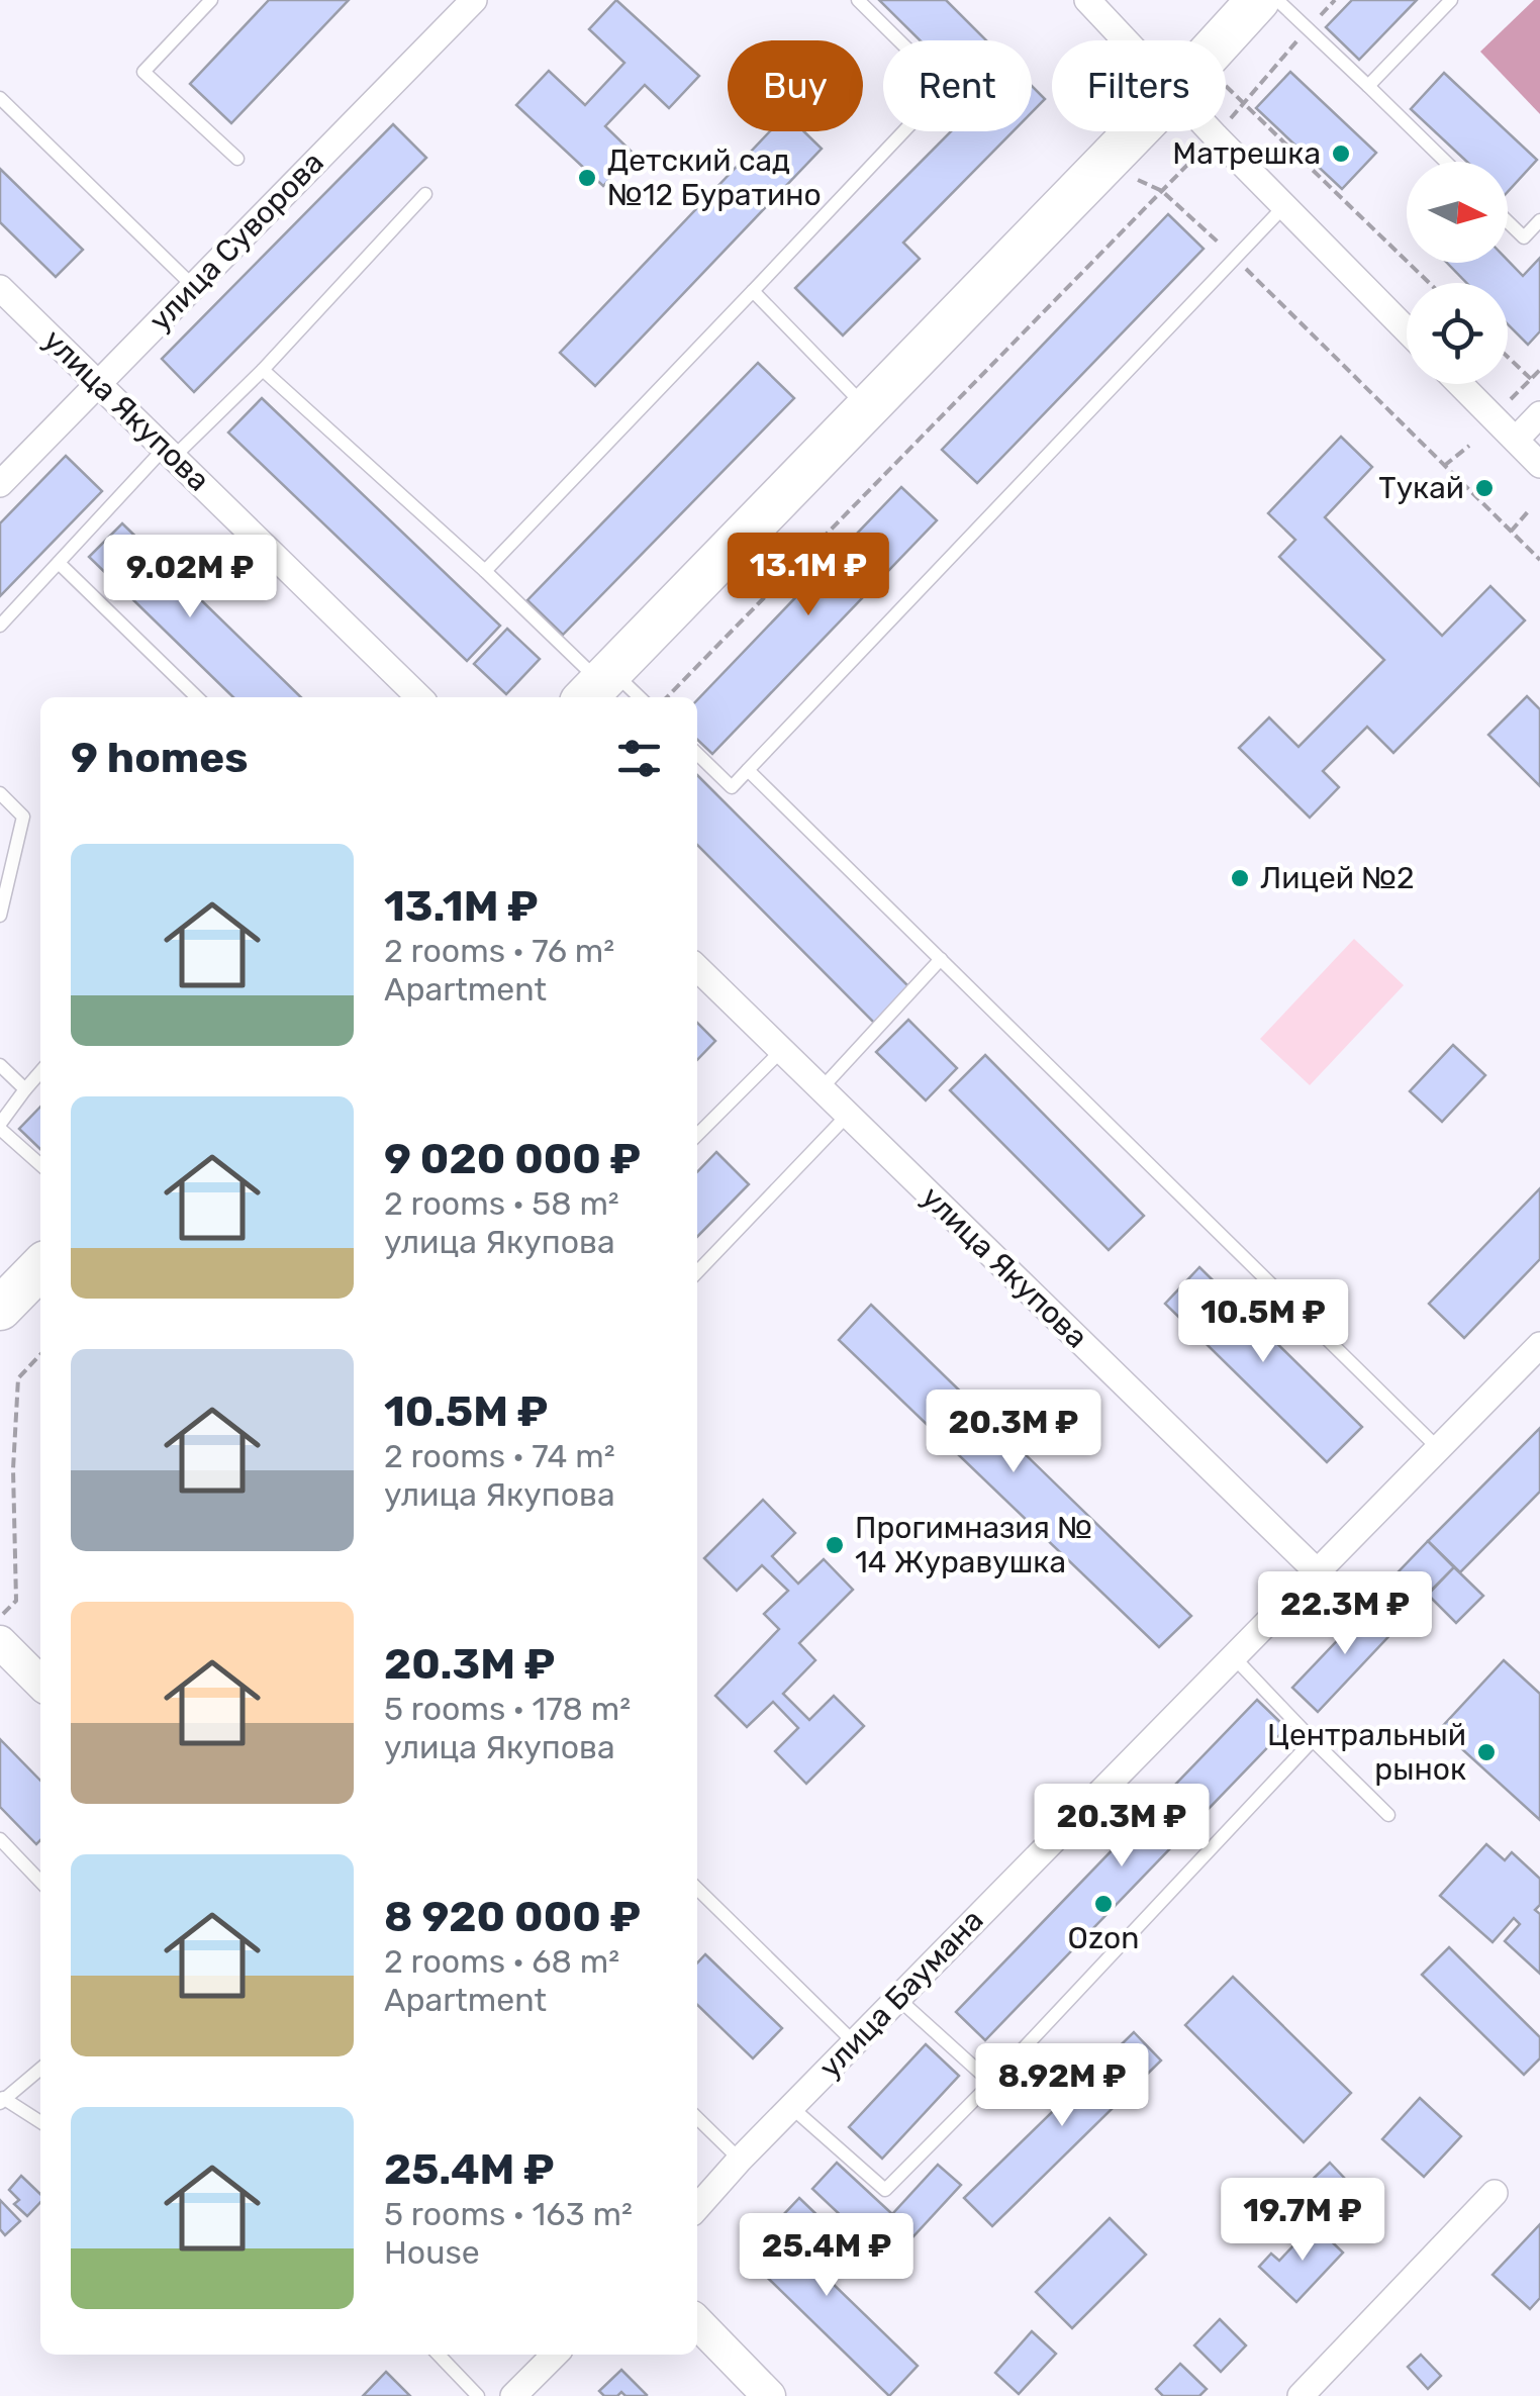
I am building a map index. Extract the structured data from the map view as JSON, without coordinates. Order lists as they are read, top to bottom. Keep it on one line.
{"streets":{"street":["улица Суворова","улица Якупова","улица Баумана"]},"crossings":[["улица Суворова","улица Якупова"],["улица Якупова","улица Баумана"]],"places":["Матрешка","Детский сад №12 Буратино","Тукай","Лицей №2","Прогимназия № 14 Журавушка","Центральный рынок","Ozon"],"north":"right","page":{"chip":["Buy","Rent","Filters"],"price":["13.1M ₽","9.02M ₽","10.5M ₽","20.3M ₽","22.3M ₽","20.3M ₽","8.92M ₽","19.7M ₽","25.4M ₽"],"heading":"9 homes","list":[{"name":"13.1M ₽","note":"2 rooms · 76 m² · Apartment"},{"name":"9 020 000 ₽","note":"2 rooms · 58 m² · улица Якупова"},{"name":"10.5M ₽","note":"2 rooms · 74 m² · улица Якупова"},{"name":"20.3M ₽","note":"5 rooms · 178 m² · улица Якупова"},{"name":"8 920 000 ₽","note":"2 rooms · 68 m² · Apartment"},{"name":"25.4M ₽","note":"5 rooms · 163 m² · House"}]}}
